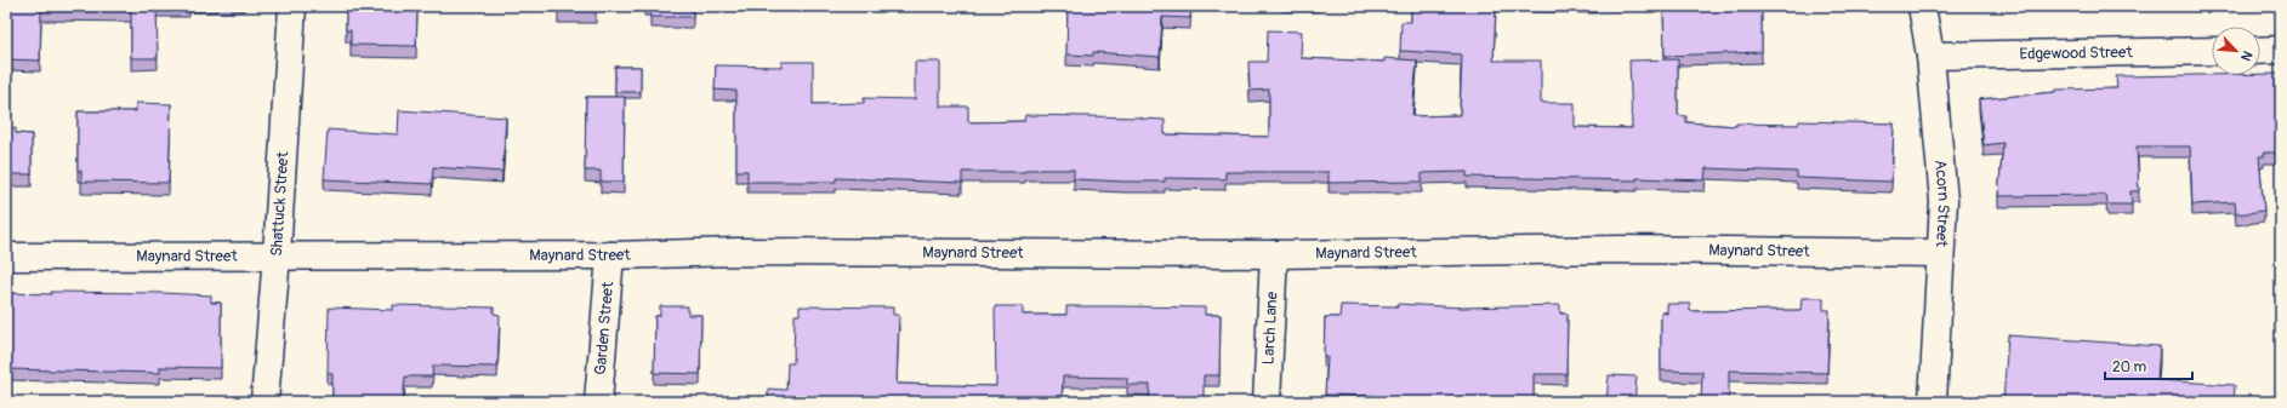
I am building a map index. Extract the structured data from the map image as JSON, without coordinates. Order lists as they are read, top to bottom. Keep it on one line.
{"streets":{"street":["Edgewood Street","Acorn Street","Shattuck Street","Maynard Street","Garden Street","Larch Lane"]},"crossings":[["Edgewood Street","Acorn Street"],["Acorn Street","Maynard Street"],["Shattuck Street","Maynard Street"],["Maynard Street","Garden Street"],["Maynard Street","Larch Lane"]],"scale_bar":"20 m","north":"bottom right"}
